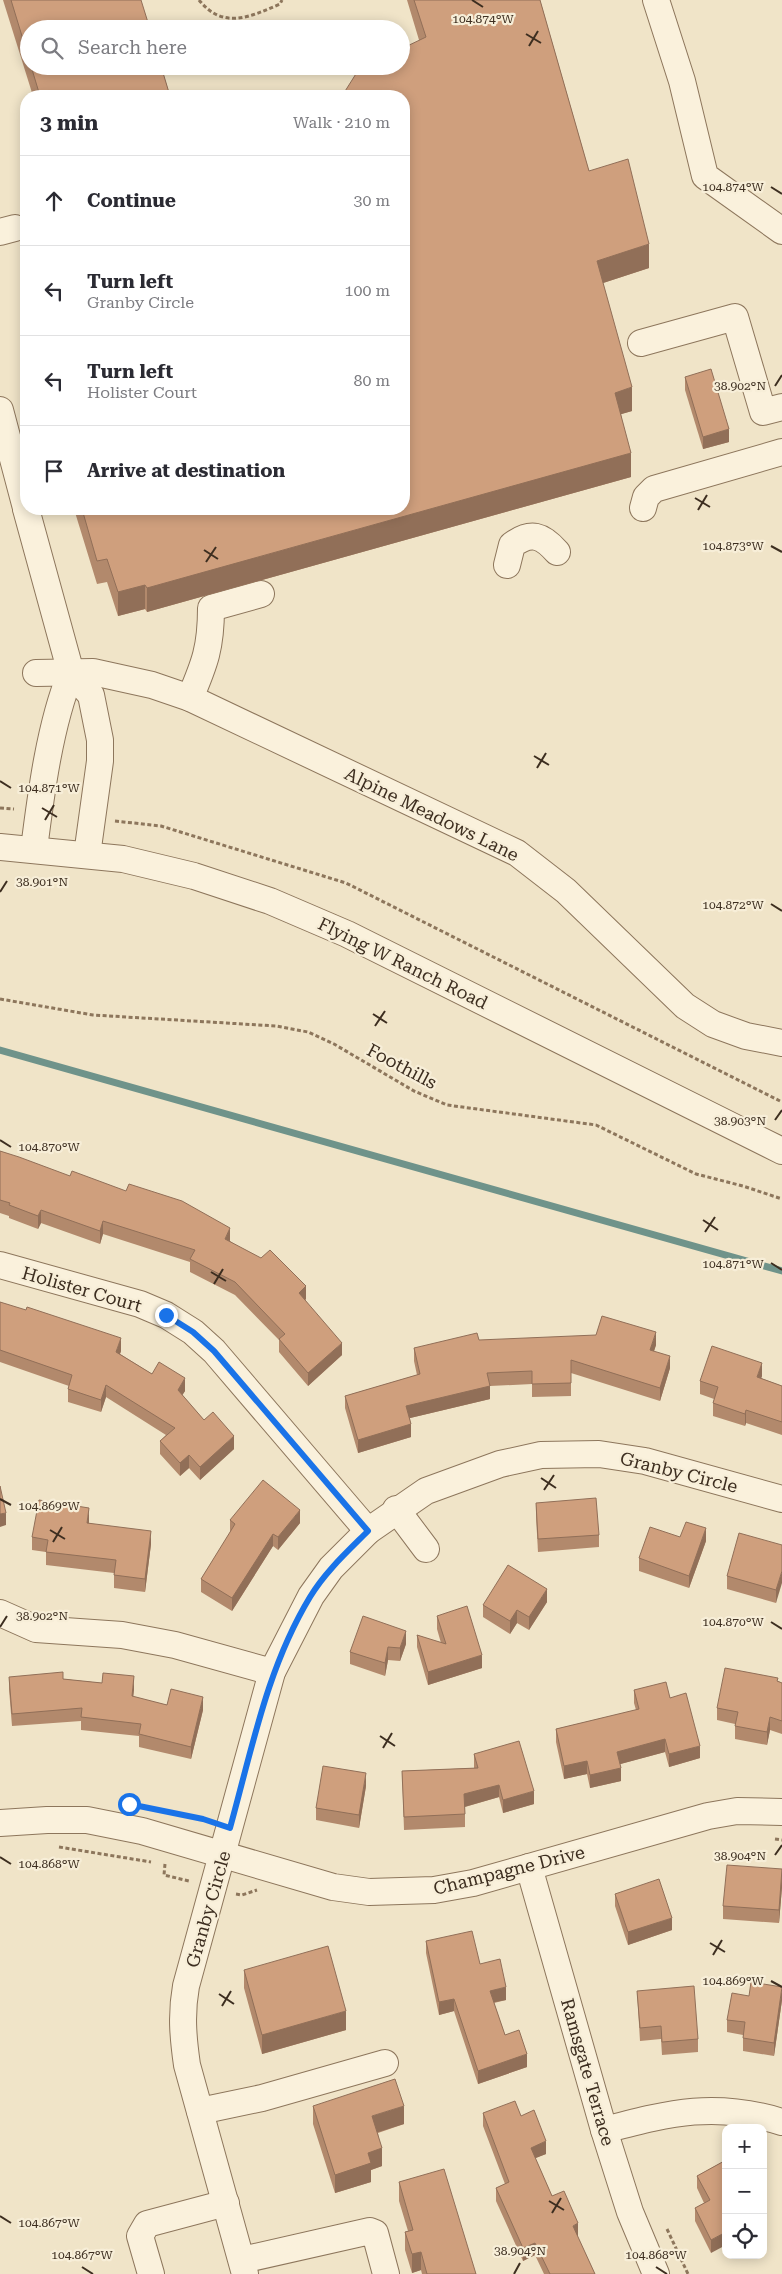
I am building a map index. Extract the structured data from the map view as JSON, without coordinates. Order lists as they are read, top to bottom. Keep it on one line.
{"streets":{"street":["Alpine Meadows Lane","Flying W Ranch Road","Holister Court","Granby Circle","Champagne Drive","Ramsgate Terrace"],"path":["Foothills"]},"crossings":[["Holister Court","Granby Circle"],["Granby Circle","Champagne Drive"],["Champagne Drive","Ramsgate Terrace"]],"page":{"search":"Search here","heading":["3 min","Walk · 210 m"],"list":[["Continue","30 m"],["Turn left","Granby Circle","100 m"],["Turn left","Holister Court","80 m"],"Arrive at destination"],"map_buttons":["+","−"]},"coordinates":["104.874°W","38.902°N","104.873°W","104.871°W","38.901°N","104.872°W","38.903°N","104.870°W","104.869°W","38.904°N","104.868°W","104.867°W"]}
